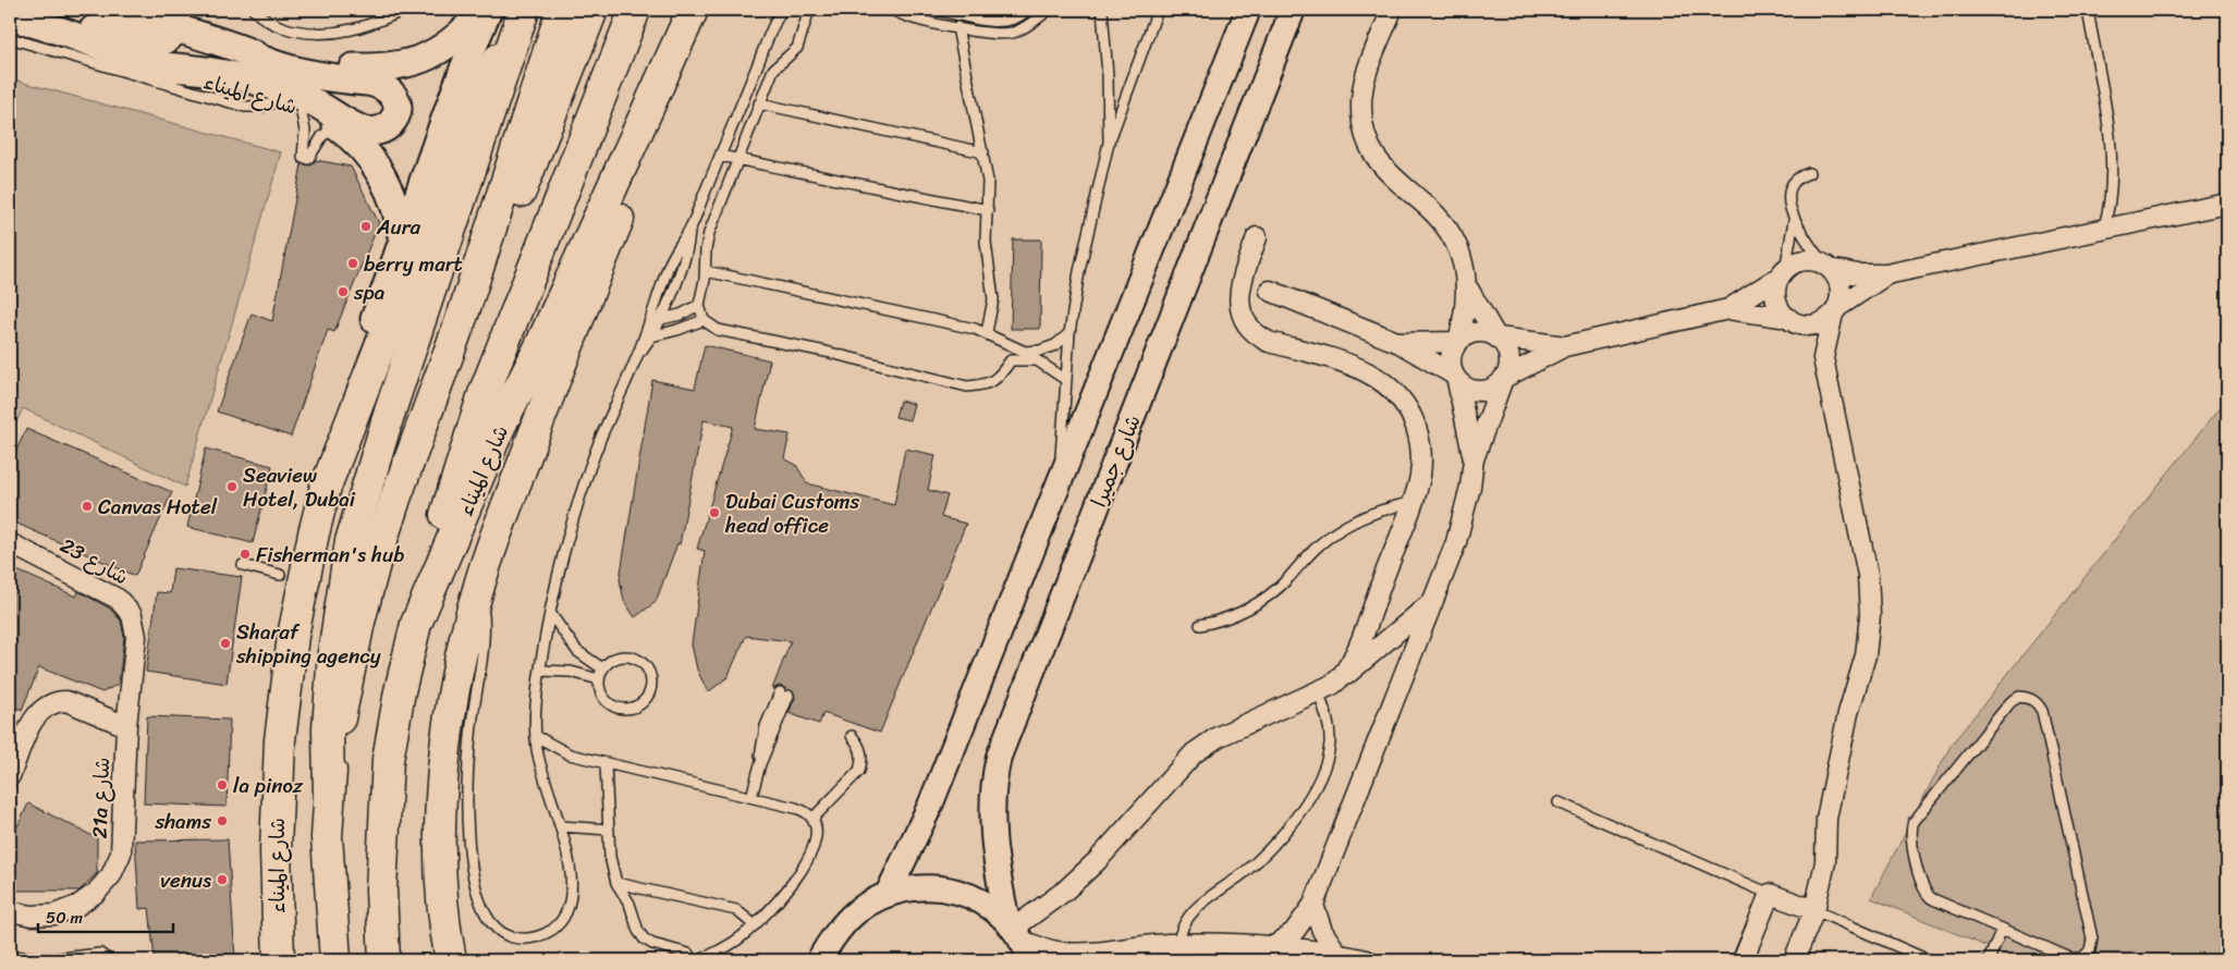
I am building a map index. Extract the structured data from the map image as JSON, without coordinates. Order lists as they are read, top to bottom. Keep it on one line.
{"streets":{"main road":["شارع الميناء"],"street":["شارع جميرا","شارع 23","21a شارع"]},"crossings":[["شارع 23","21a شارع"]],"places":["Aura","berry mart","spa","Seaview Hotel, Dubai","Canvas Hotel","Dubai Customs head office","Fisherman's hub","Sharaf shipping agency","la pinoz","shams","venus"],"scale_bar":"50 m"}
